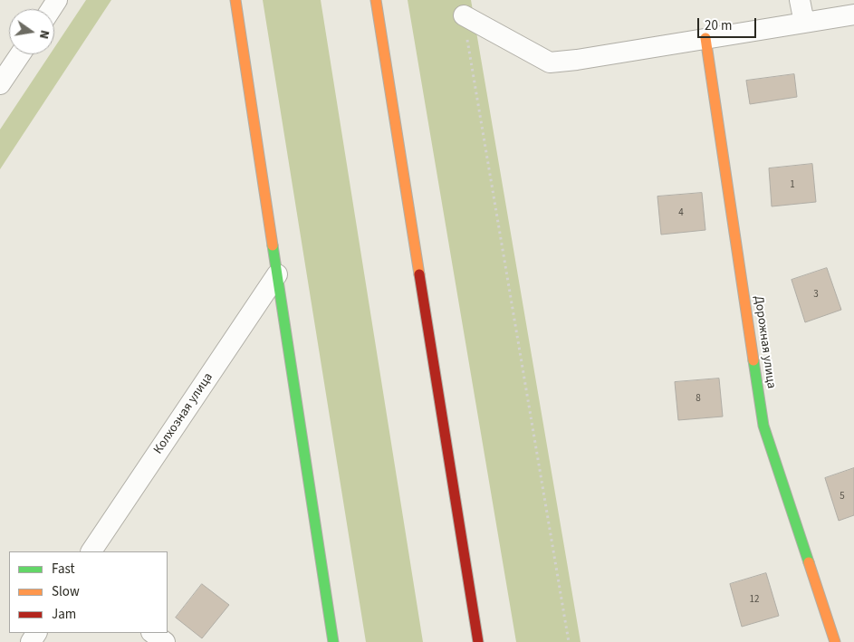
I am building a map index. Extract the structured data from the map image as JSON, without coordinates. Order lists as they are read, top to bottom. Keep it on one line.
{"streets":{"street":["Дорожная улица","Колхозная улица"]},"house_numbers":["1","4","3","8","5","12"],"legend":["Fast","Slow","Jam"],"scale_bar":"20 m","north":"right"}
